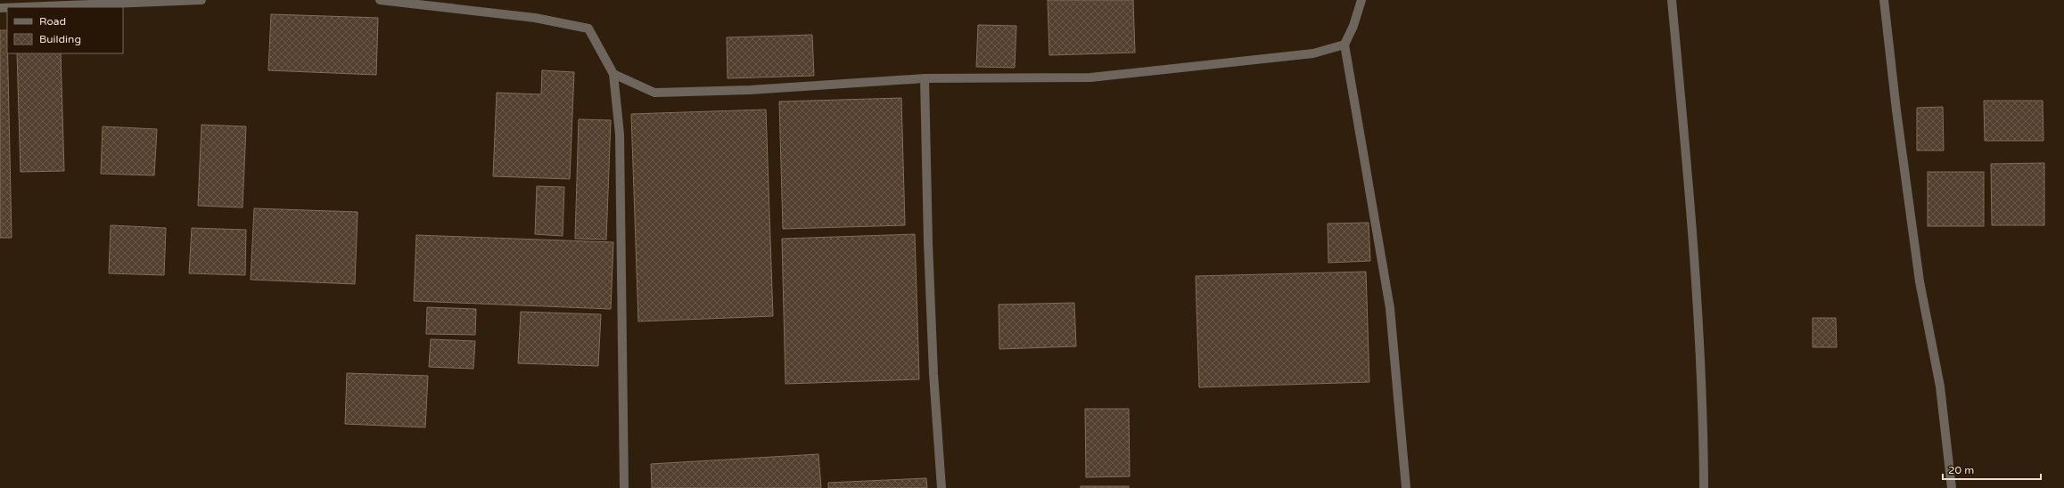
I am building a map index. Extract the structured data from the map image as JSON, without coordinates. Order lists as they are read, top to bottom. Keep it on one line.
{"legend":["Road","Building"],"scale_bar":"20 m"}
